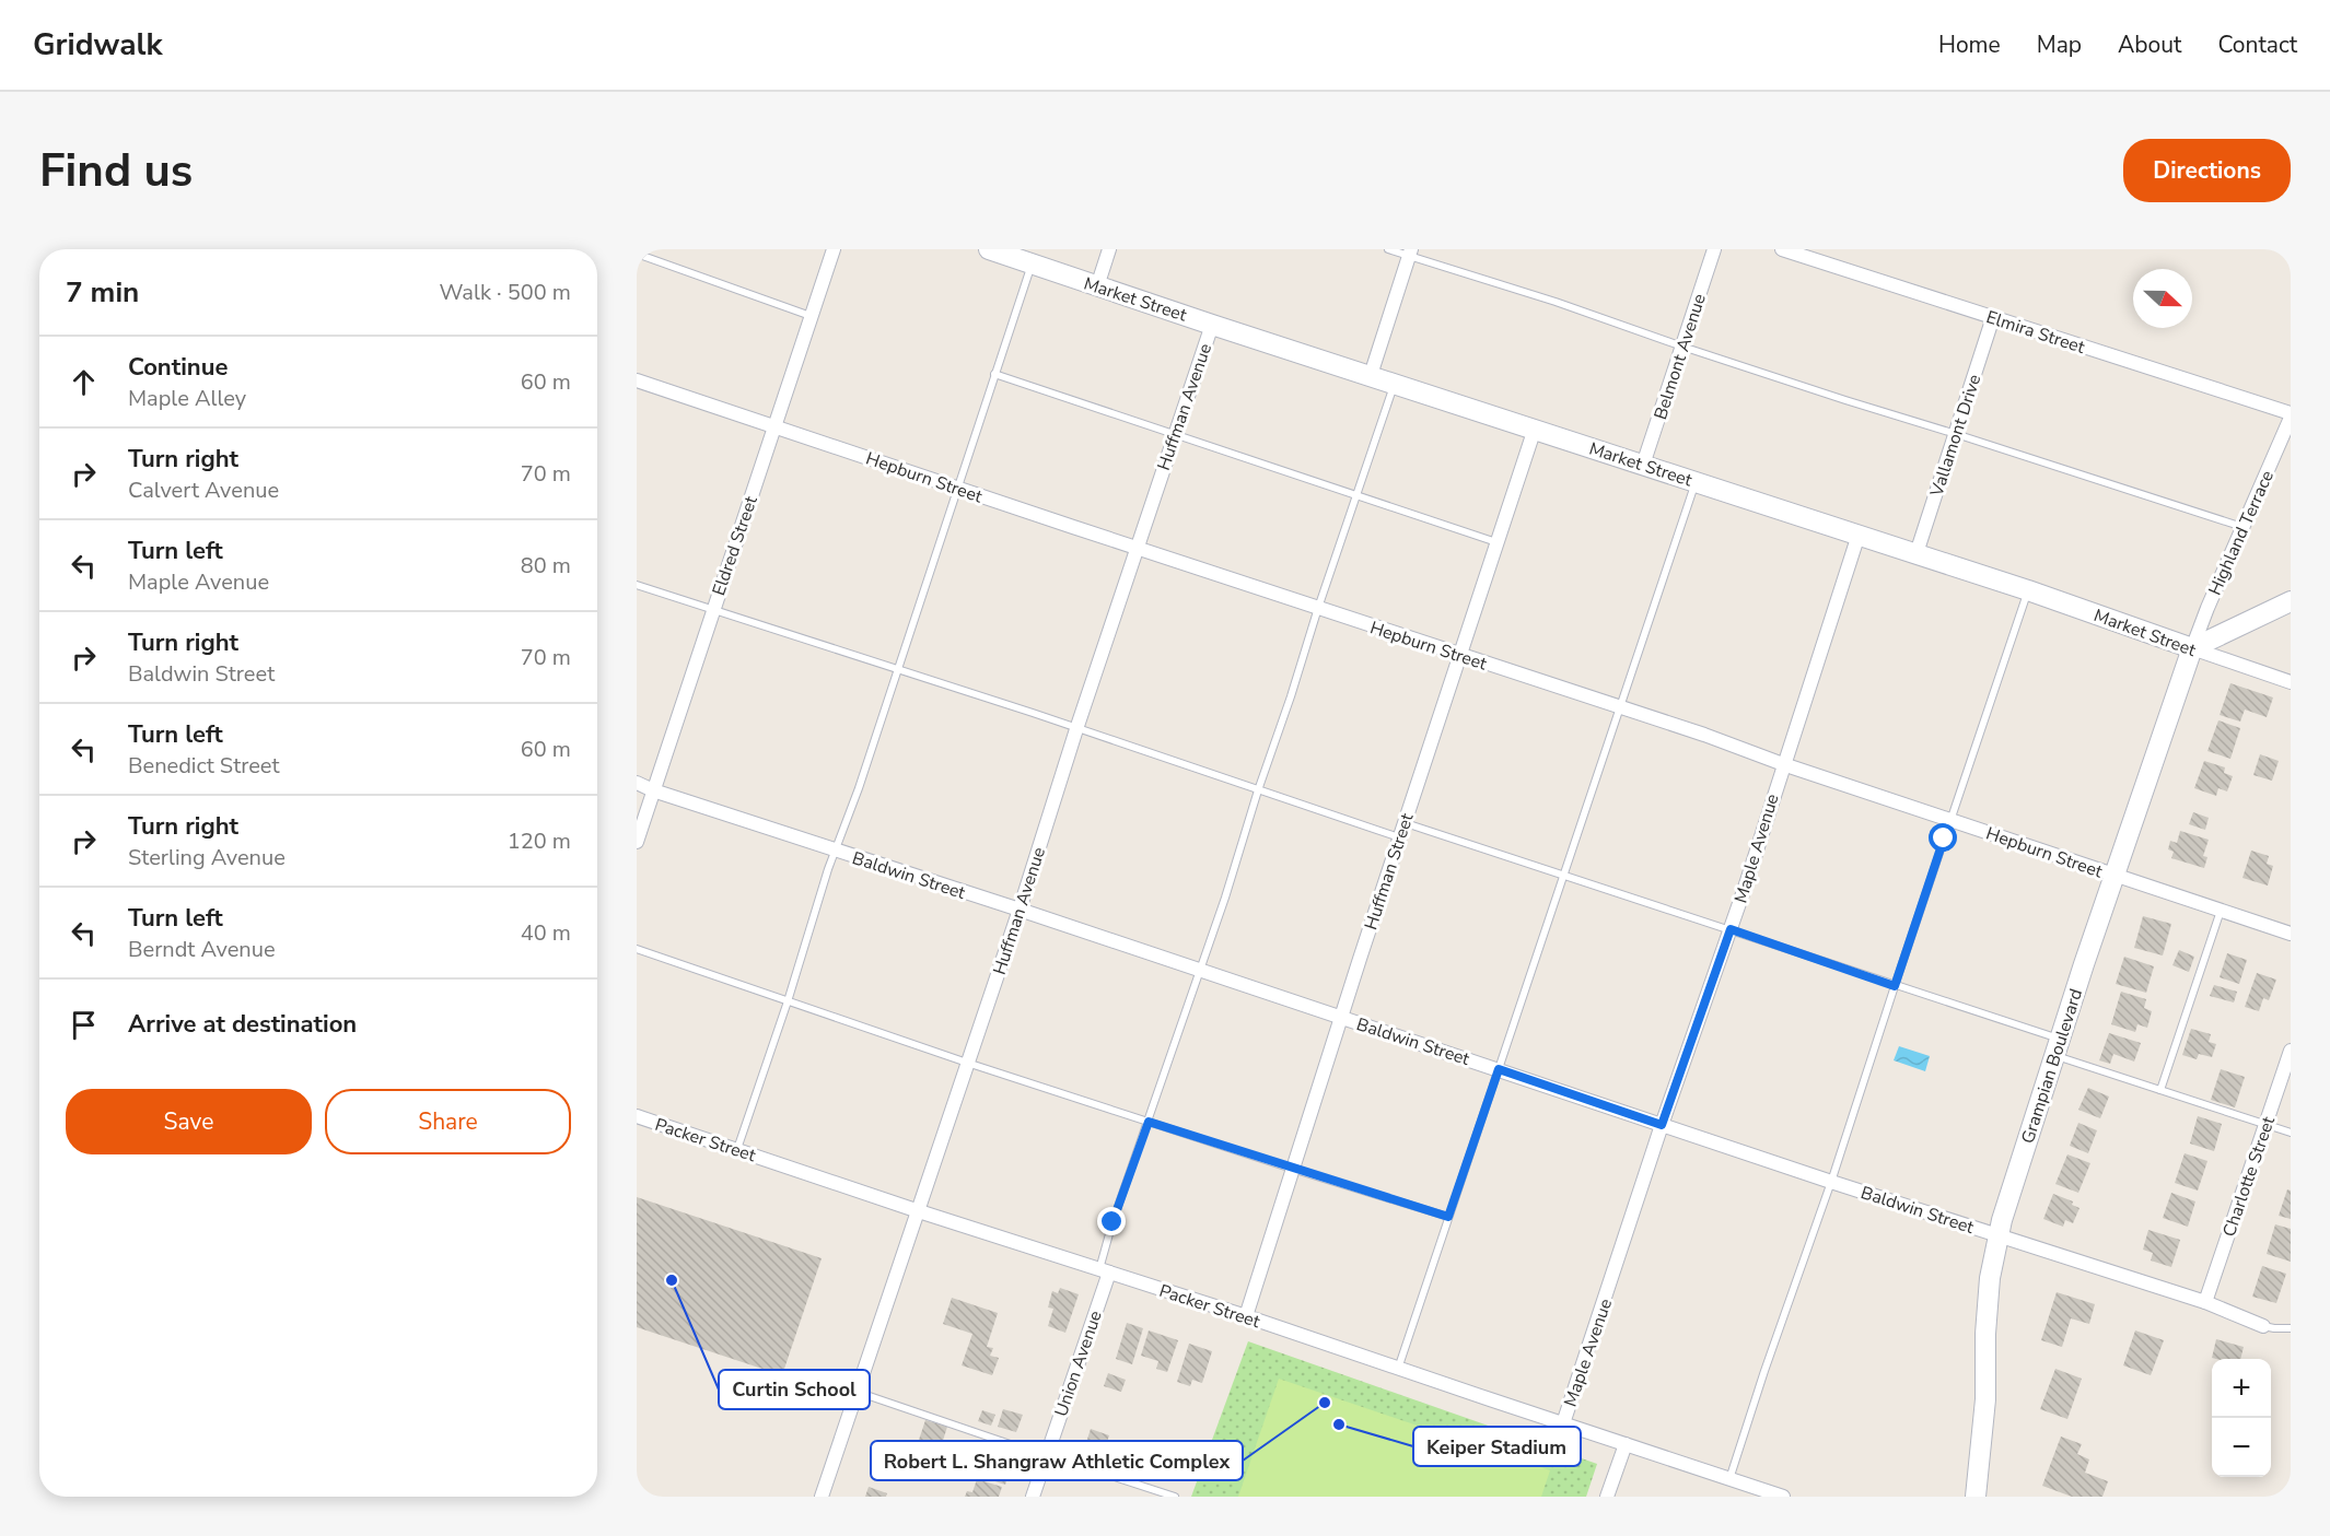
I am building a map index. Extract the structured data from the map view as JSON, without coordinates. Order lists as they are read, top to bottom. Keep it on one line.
{"streets":{"main road":["Market Street","Grampian Boulevard"],"street":["Elmira Street","Belmont Avenue","Huffman Avenue","Vallamont Drive","Hepburn Street","Highland Terrace","Eldred Street","Maple Avenue","Huffman Street","Baldwin Street","Packer Street","Charlotte Street","Union Avenue"]},"crossings":[["Market Street","Belmont Avenue"],["Market Street","Huffman Avenue"],["Market Street","Vallamont Drive"],["Market Street","Highland Terrace"],["Market Street","Maple Avenue"],["Market Street","Huffman Street"],["Market Street","Grampian Boulevard"],["Elmira Street","Vallamont Drive"],["Elmira Street","Highland Terrace"],["Huffman Avenue","Hepburn Street"],["Huffman Avenue","Baldwin Street"],["Huffman Avenue","Packer Street"],["Hepburn Street","Eldred Street"],["Hepburn Street","Maple Avenue"],["Hepburn Street","Huffman Street"],["Hepburn Street","Grampian Boulevard"],["Highland Terrace","Grampian Boulevard"],["Eldred Street","Baldwin Street"],["Maple Avenue","Baldwin Street"],["Maple Avenue","Packer Street"],["Huffman Street","Baldwin Street"],["Huffman Street","Packer Street"],["Baldwin Street","Grampian Boulevard"],["Baldwin Street","Charlotte Street"],["Packer Street","Union Avenue"]],"places":["Curtin School","Robert L. Shangraw Athletic Complex","Keiper Stadium"],"north":"right","page":{"header":"Gridwalk","nav":["Home","Map","About","Contact"],"buttons":["Directions",["Save","Share"]],"title":"Find us","heading":["7 min","Walk · 500 m"],"list":[["Continue","Maple Alley","60 m"],["Turn right","Calvert Avenue","70 m"],["Turn left","Maple Avenue","80 m"],["Turn right","Baldwin Street","70 m"],["Turn left","Benedict Street","60 m"],["Turn right","Sterling Avenue","120 m"],["Turn left","Berndt Avenue","40 m"],"Arrive at destination"],"map_buttons":["+","−"]}}
